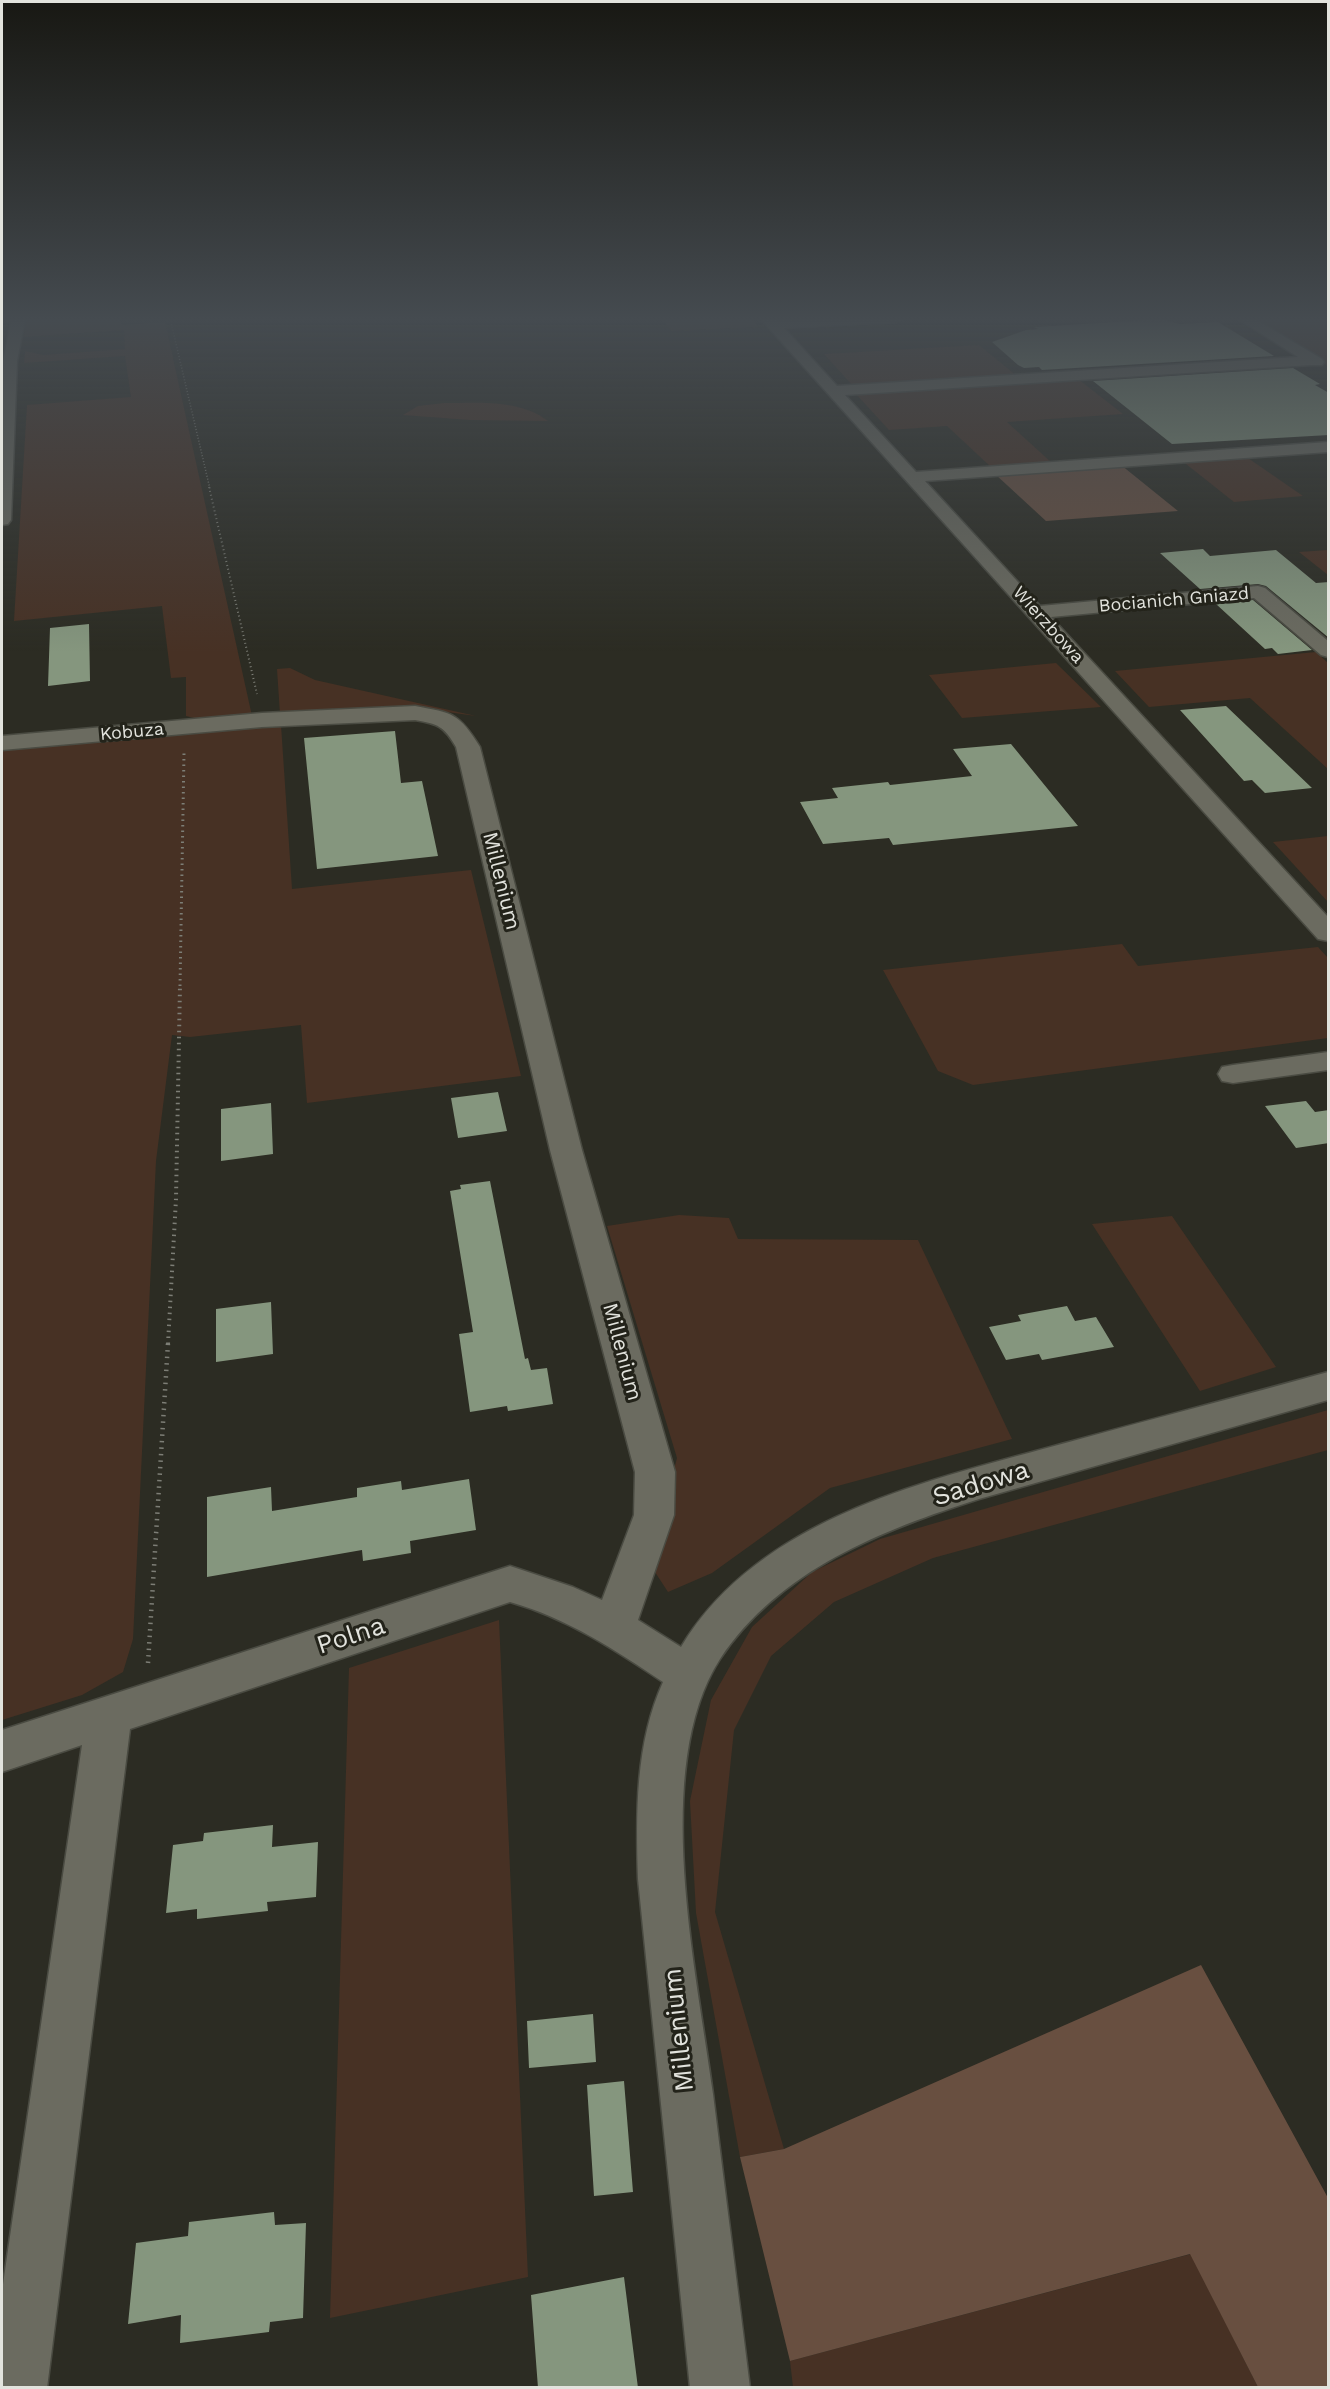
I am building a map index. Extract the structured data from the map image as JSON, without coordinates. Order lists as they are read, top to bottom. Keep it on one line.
{"streets":{"street":["Bocianich Gniazd","Wierzbowa","Kobuza","Millenium","Sadowa","Polna"]},"crossings":[["Bocianich Gniazd","Wierzbowa"],["Kobuza","Millenium"],["Millenium","Sadowa"],["Millenium","Polna"],["Sadowa","Polna"]]}
